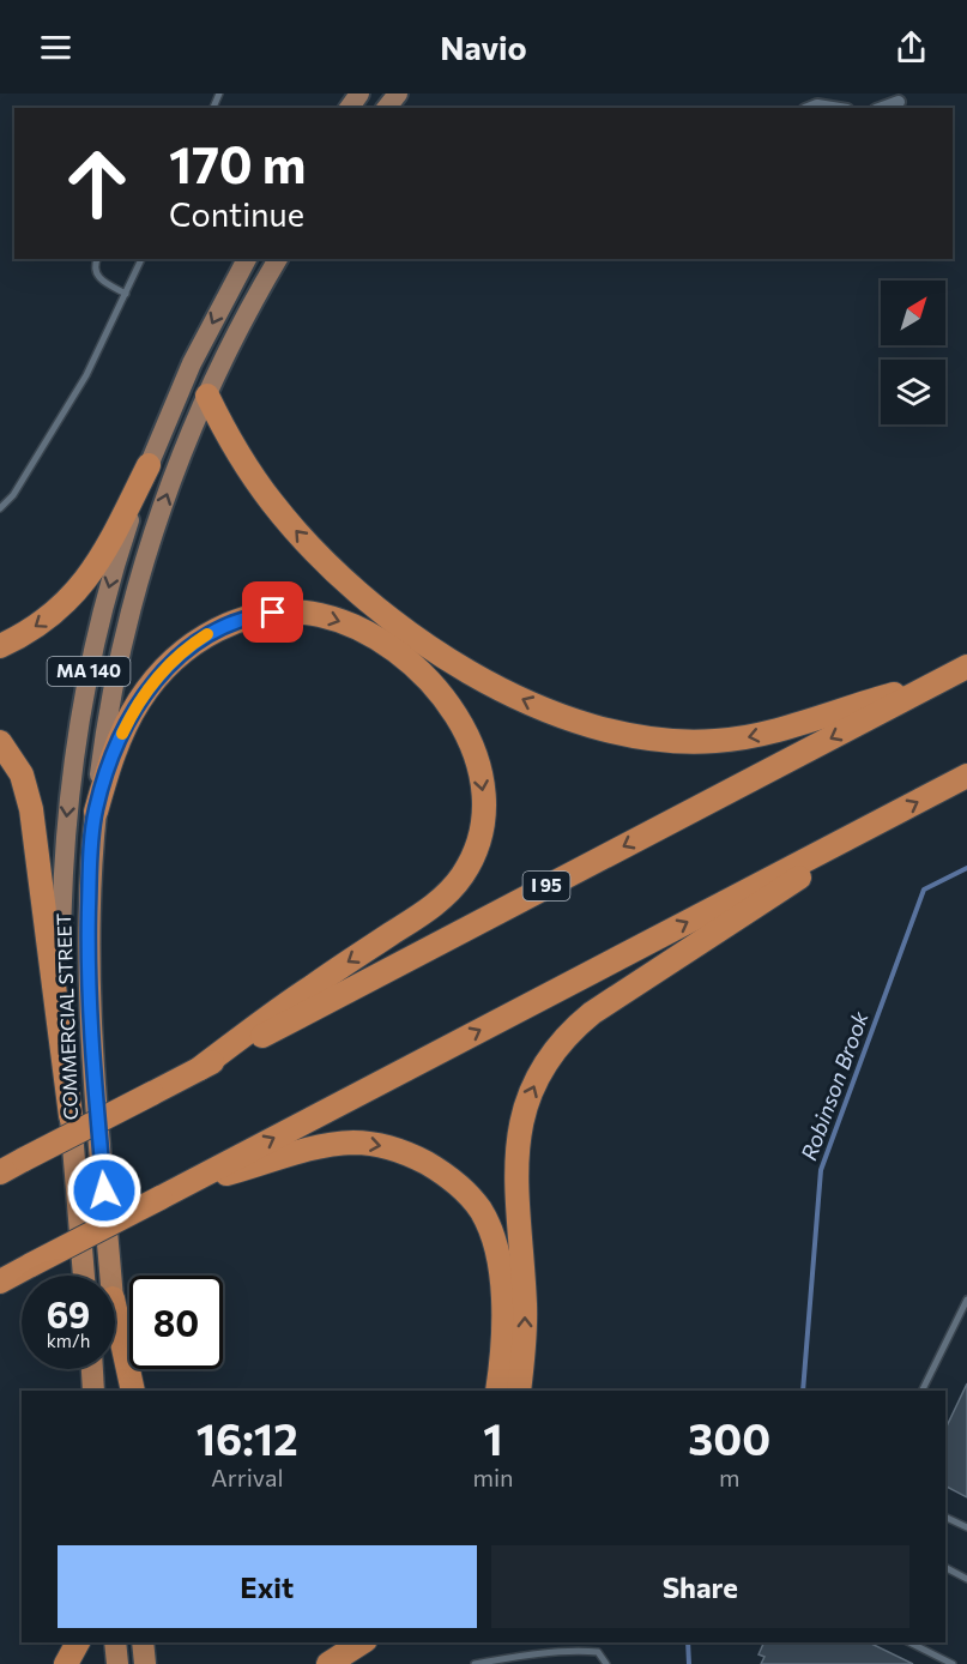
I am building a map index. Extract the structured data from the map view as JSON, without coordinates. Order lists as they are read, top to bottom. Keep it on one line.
{"streets":{"highway":["MA 140","I 95","COMMERCIAL STREET"]},"water":["Robinson Brook"],"north":"top right","page":{"header":"Navio","turn":["170 m","Continue"],"speed":"69 km/h","limit":"80","eta":["16:12","Arrival","1","min","300","m"],"buttons":["Exit","Share"]}}
